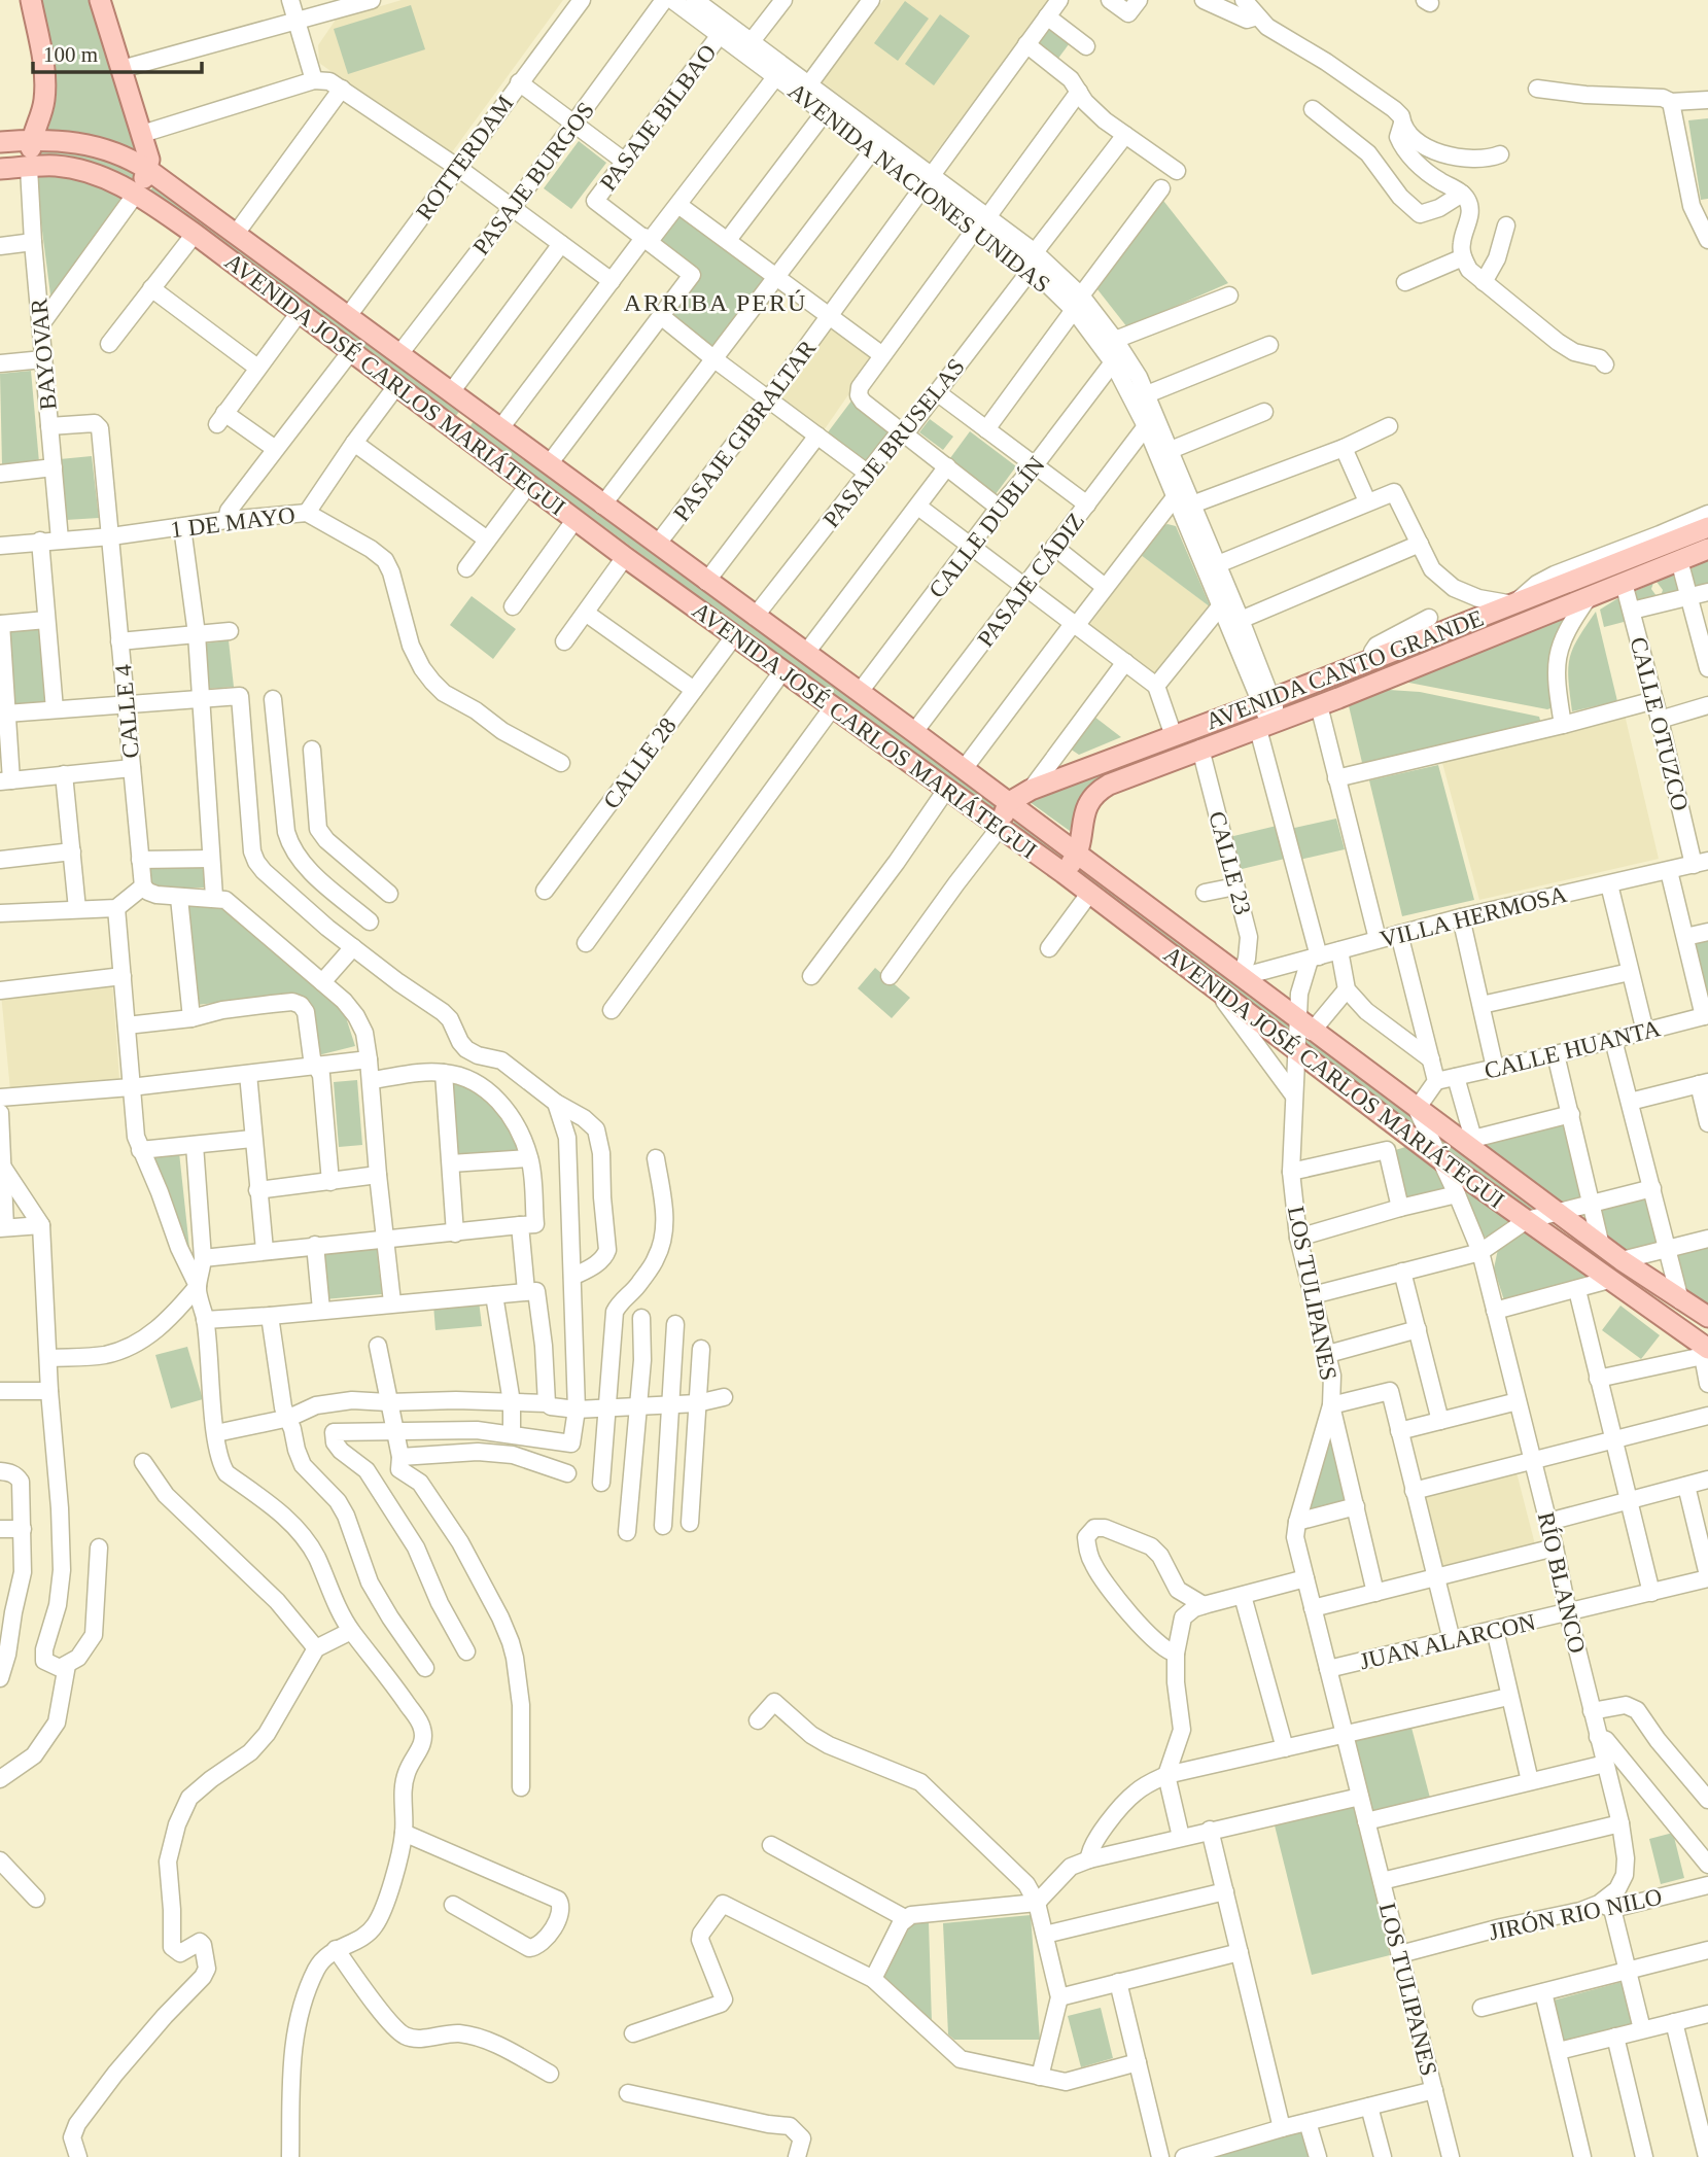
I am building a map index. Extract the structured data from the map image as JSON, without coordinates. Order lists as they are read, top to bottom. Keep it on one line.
{"streets":{"main road":["AVENIDA JOSÉ CARLOS MARIÁTEGUI","AVENIDA CANTO GRANDE"],"street":["PASAJE BILBAO","ROTTERDAM","PASAJE BURGOS","AVENIDA NACIONES UNIDAS","BAYOVAR","PASAJE GIBRALTAR","PASAJE BRUSELAS","1 DE MAYO","CALLE DUBLÍN","PASAJE CÁDIZ","CALLE 4","CALLE OTUZCO","CALLE 28","CALLE 23","VILLA HERMOSA","CALLE HUANTA","LOS TULIPANES","RÍO BLANCO","JUAN ALARCON","JIRÓN RIO NILO"]},"crossings":[["PASAJE BILBAO","AVENIDA NACIONES UNIDAS"],["ROTTERDAM","AVENIDA JOSÉ CARLOS MARIÁTEGUI"],["PASAJE BURGOS","AVENIDA JOSÉ CARLOS MARIÁTEGUI"],["AVENIDA NACIONES UNIDAS","PASAJE GIBRALTAR"],["AVENIDA NACIONES UNIDAS","PASAJE BRUSELAS"],["AVENIDA NACIONES UNIDAS","CALLE DUBLÍN"],["AVENIDA NACIONES UNIDAS","PASAJE CÁDIZ"],["AVENIDA NACIONES UNIDAS","AVENIDA CANTO GRANDE"],["AVENIDA NACIONES UNIDAS","VILLA HERMOSA"],["AVENIDA NACIONES UNIDAS","LOS TULIPANES"],["BAYOVAR","AVENIDA JOSÉ CARLOS MARIÁTEGUI"],["BAYOVAR","1 DE MAYO"],["BAYOVAR","CALLE 4"],["AVENIDA JOSÉ CARLOS MARIÁTEGUI","PASAJE GIBRALTAR"],["AVENIDA JOSÉ CARLOS MARIÁTEGUI","PASAJE BRUSELAS"],["AVENIDA JOSÉ CARLOS MARIÁTEGUI","CALLE DUBLÍN"],["AVENIDA JOSÉ CARLOS MARIÁTEGUI","PASAJE CÁDIZ"],["AVENIDA JOSÉ CARLOS MARIÁTEGUI","AVENIDA CANTO GRANDE"],["AVENIDA JOSÉ CARLOS MARIÁTEGUI","CALLE 28"],["AVENIDA JOSÉ CARLOS MARIÁTEGUI","CALLE 23"],["AVENIDA JOSÉ CARLOS MARIÁTEGUI","VILLA HERMOSA"],["AVENIDA JOSÉ CARLOS MARIÁTEGUI","LOS TULIPANES"],["AVENIDA JOSÉ CARLOS MARIÁTEGUI","RÍO BLANCO"],["1 DE MAYO","CALLE 4"],["AVENIDA CANTO GRANDE","CALLE OTUZCO"],["AVENIDA CANTO GRANDE","CALLE 23"],["CALLE OTUZCO","VILLA HERMOSA"],["CALLE 23","VILLA HERMOSA"],["VILLA HERMOSA","LOS TULIPANES"],["LOS TULIPANES","JUAN ALARCON"],["LOS TULIPANES","JIRÓN RIO NILO"],["RÍO BLANCO","JUAN ALARCON"],["RÍO BLANCO","JIRÓN RIO NILO"]],"districts":["ARRIBA PERÚ"],"scale_bar":"100 m"}
